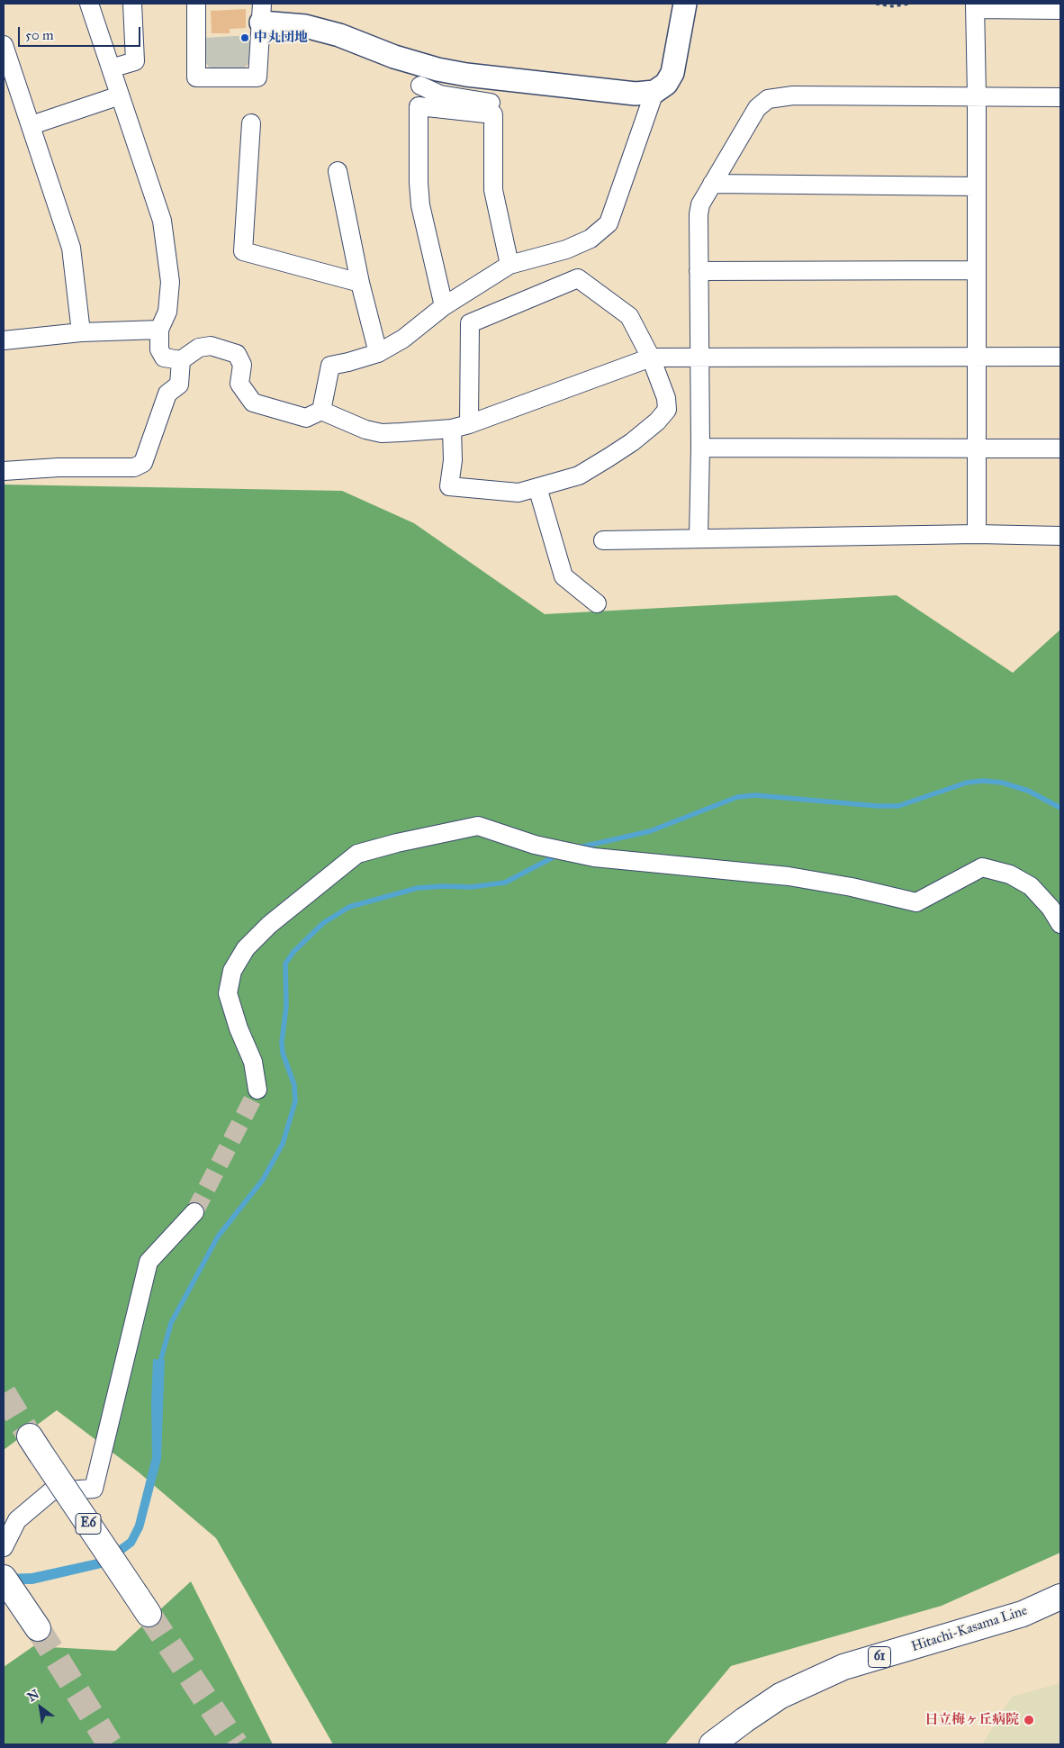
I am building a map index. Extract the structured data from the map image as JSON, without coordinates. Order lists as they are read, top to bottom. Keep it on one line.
{"streets":{"main road":["E6","Hitachi-Kasama Line","61"]},"places":["中丸団地","日立梅ヶ丘病院"],"scale_bar":"50 m","north":"top left"}
